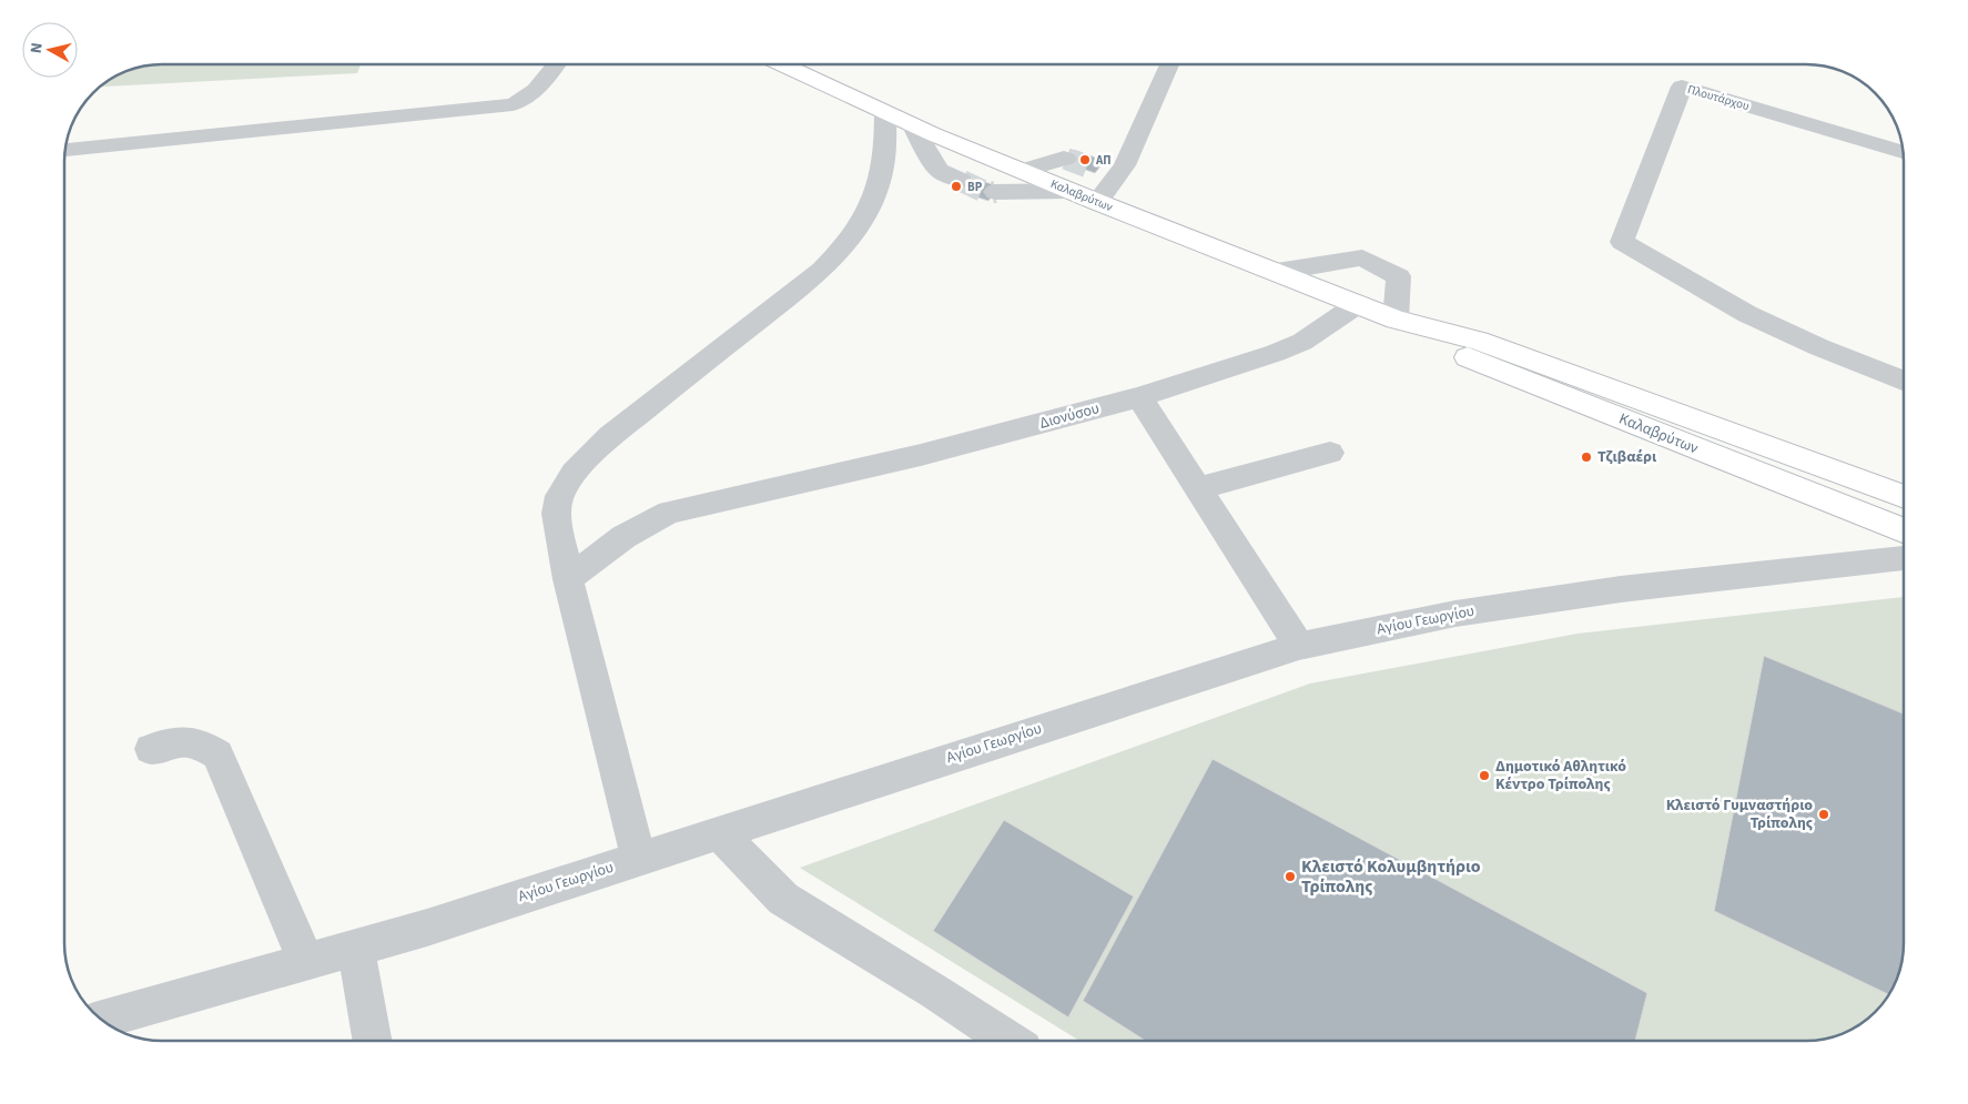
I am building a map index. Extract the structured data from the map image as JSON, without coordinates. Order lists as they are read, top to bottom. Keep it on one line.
{"streets":{"main road":["Καλαβρύτων"],"street":["Πλουτάρχου","Διονύσου","Αγίου Γεωργίου"]},"crossings":[["Καλαβρύτων","Διονύσου"]],"places":["ΑΠ","BP","Τζιβαέρι","Δημοτικό Αθλητικό Κέντρο Τρίπολης","Κλειστό Γυμναστήριο Τρίπολης","Κλειστό Κολυμβητήριο Τρίπολης"],"north":"left"}
